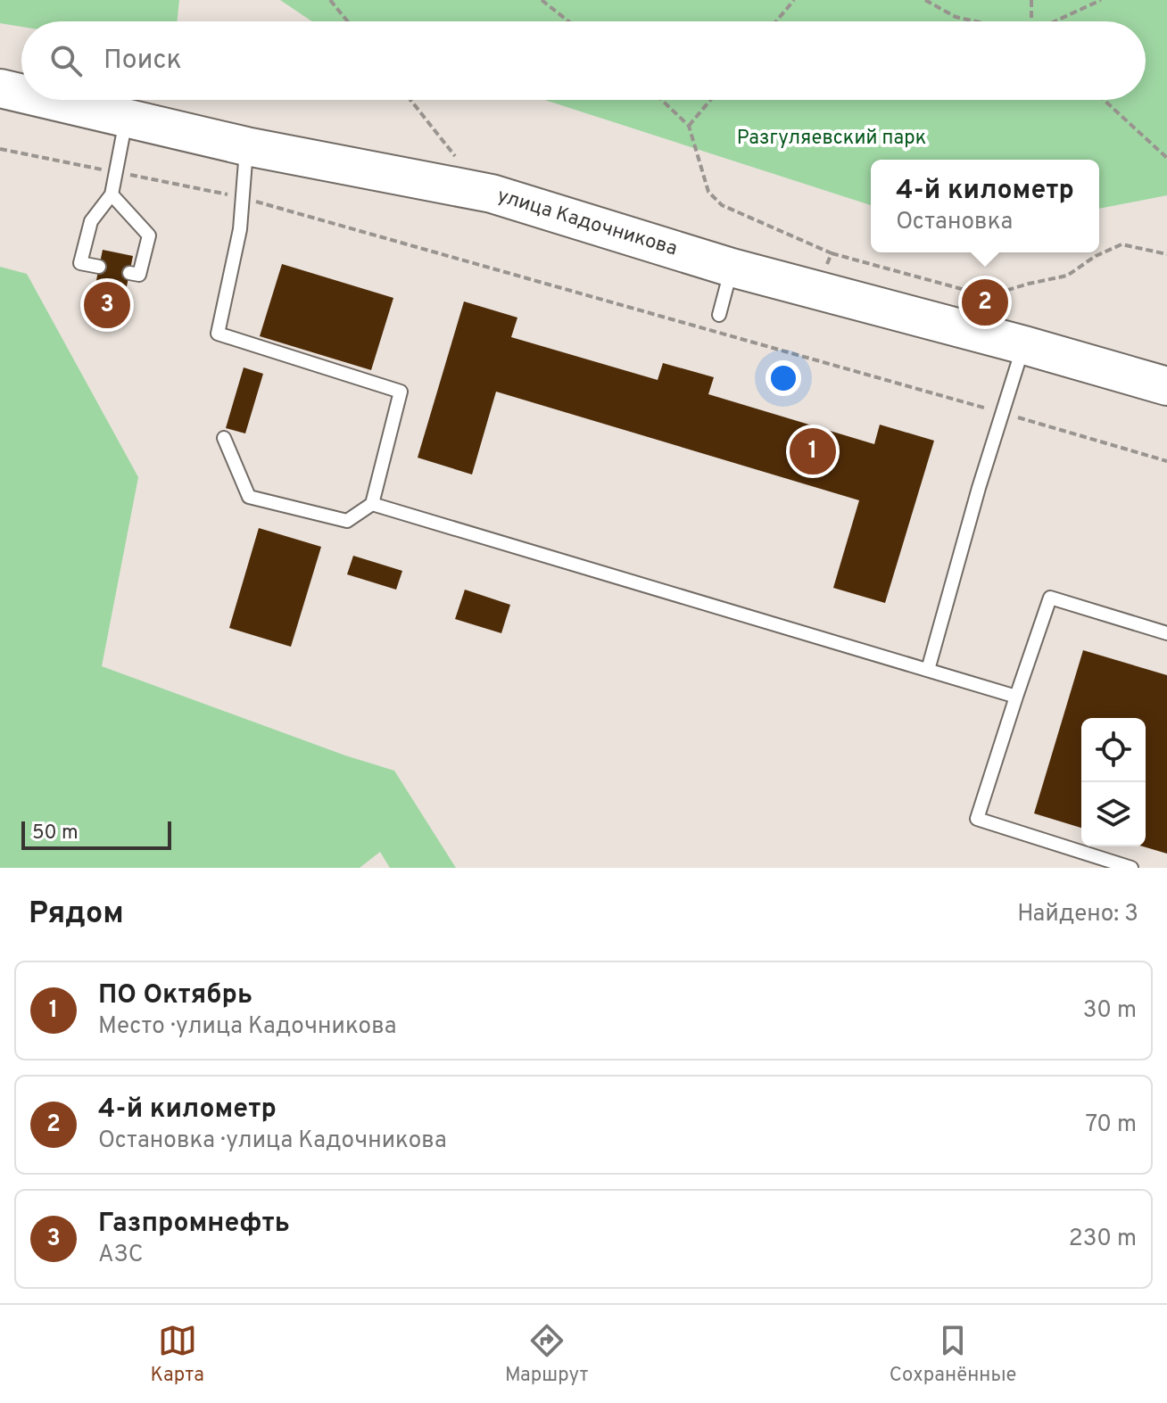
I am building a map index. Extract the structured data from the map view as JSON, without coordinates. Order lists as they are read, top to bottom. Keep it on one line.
{"streets":{"main road":["улица Кадочникова"]},"parks":["Разгуляевский парк"],"scale_bar":"50 m","page":{"search":"Поиск","popup":["4-й километр","Остановка"],"pins":["2","3","1"],"scale":"50 m","heading":["Рядом","Найдено: 3"],"list":[{"mark":"1","name":"ПО Октябрь","note":"Место · улица Кадочникова","value":"30 m"},{"mark":"2","name":"4-й километр","note":"Остановка · улица Кадочникова","value":"70 m"},{"mark":"3","name":"Газпромнефть","note":"АЗС","value":"230 m"}],"nav":["Карта","Маршрут","Сохранённые"]}}
